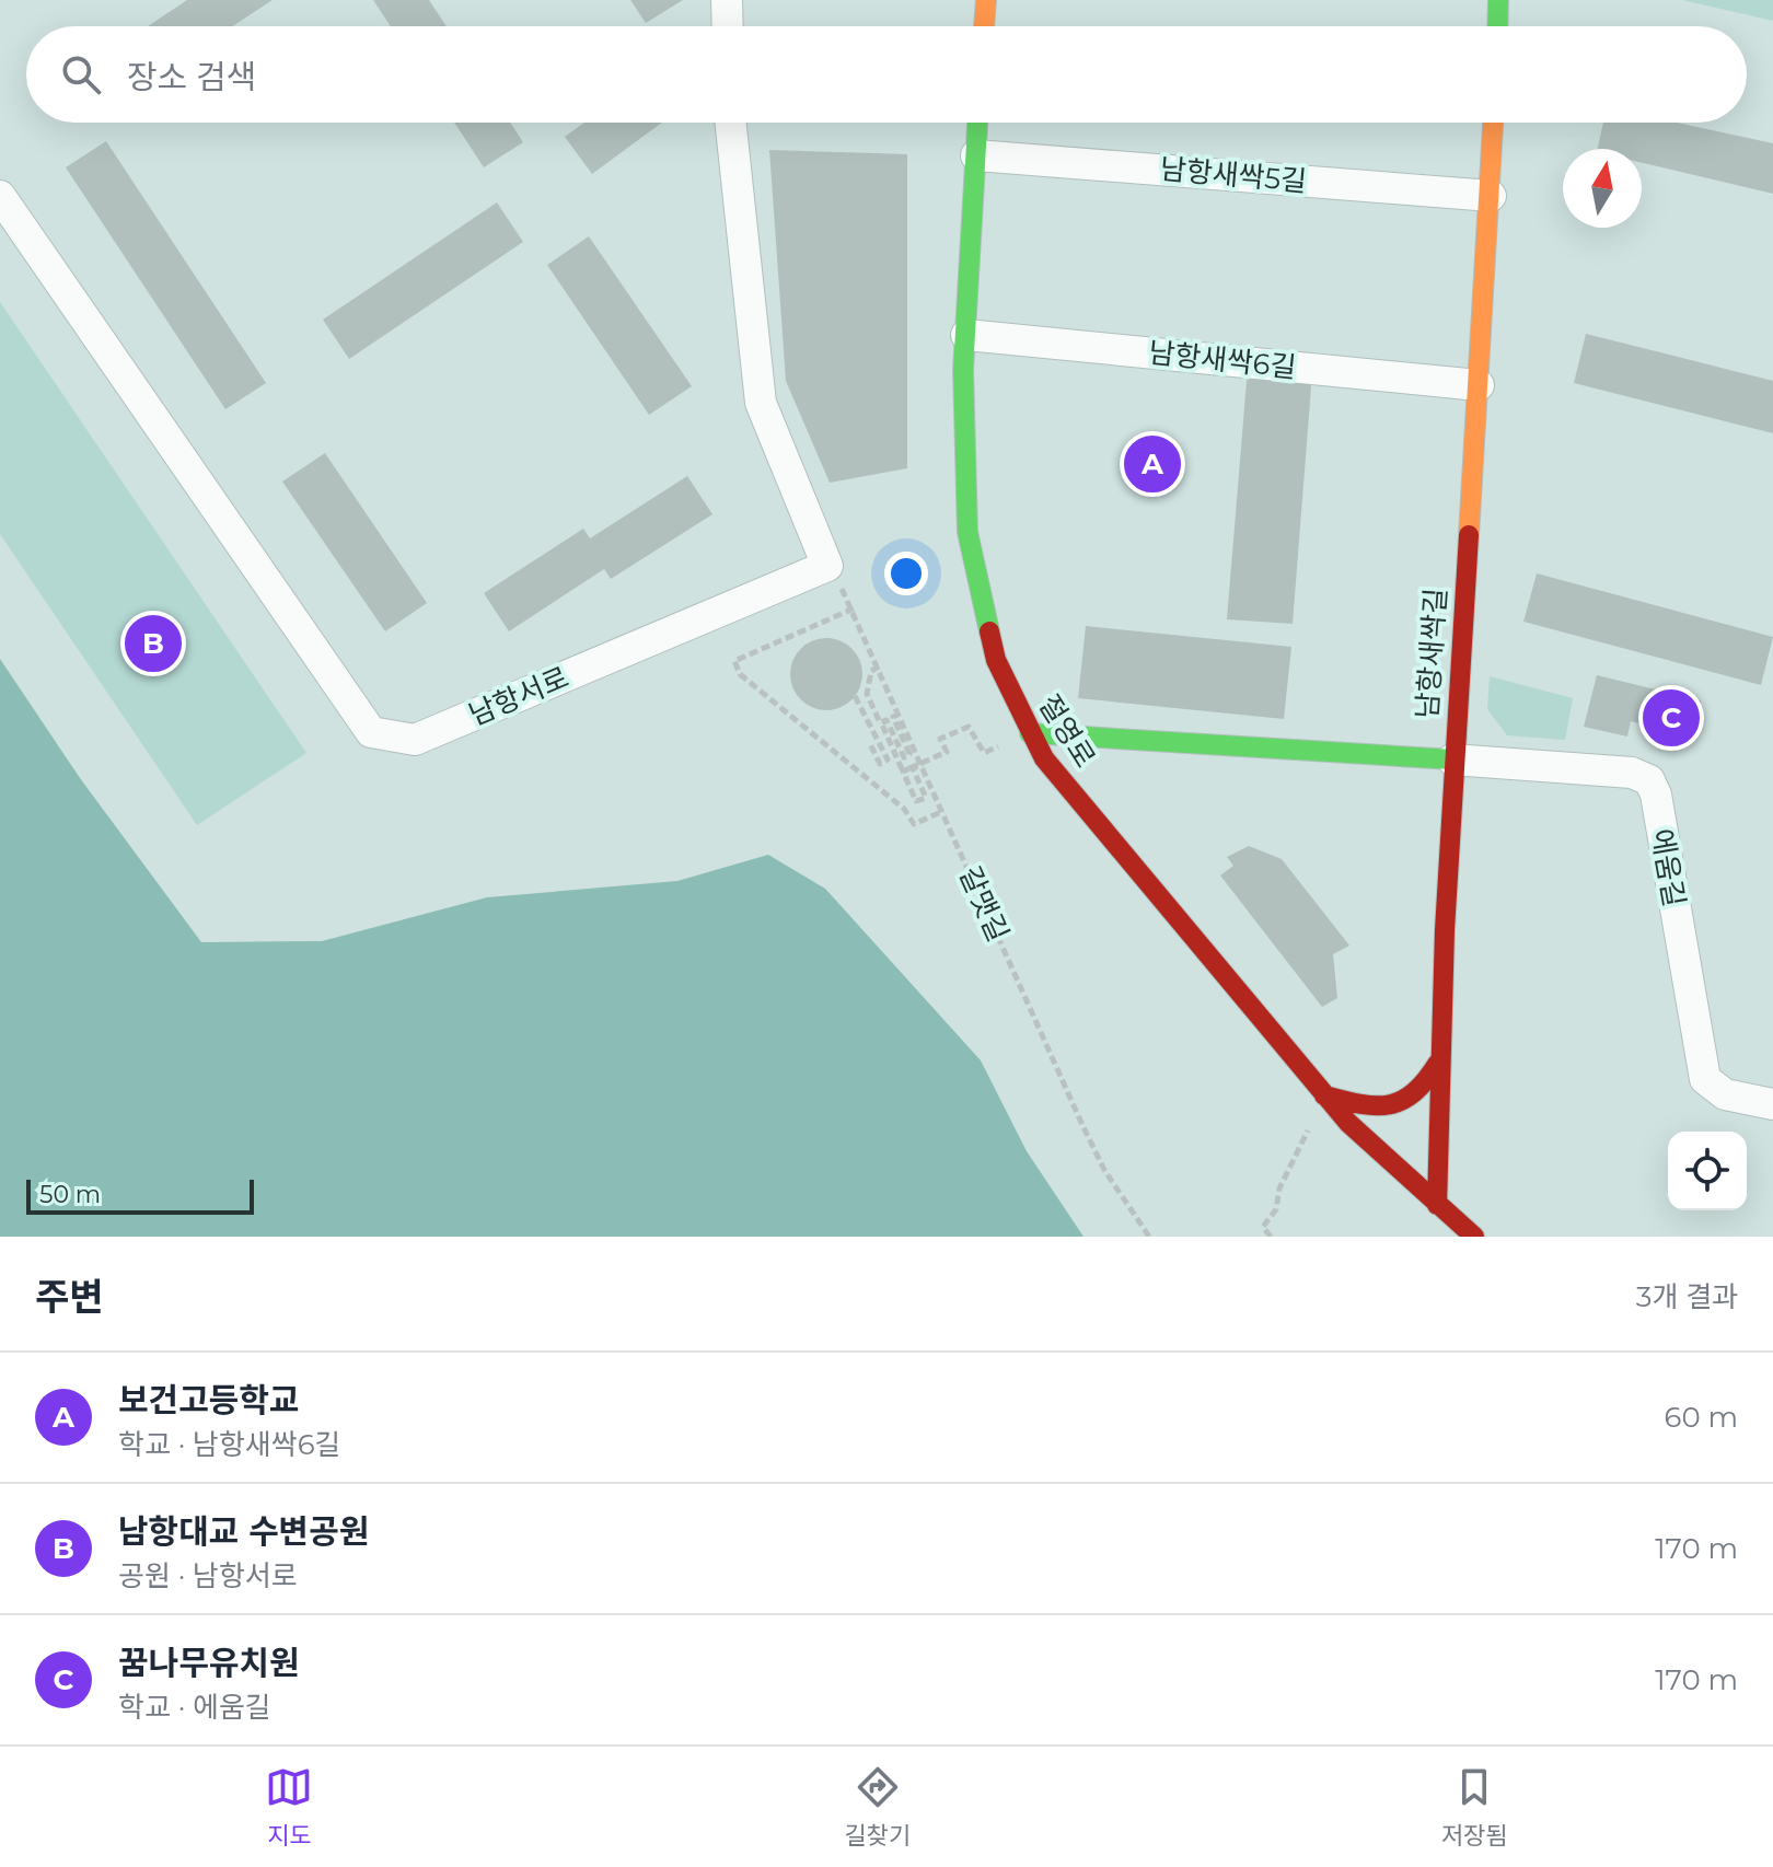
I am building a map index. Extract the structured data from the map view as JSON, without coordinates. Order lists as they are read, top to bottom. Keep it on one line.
{"streets":{"street":["남항새싹5길","남항새싹6길","남항새싹길","남항서로","절영로","에움길"],"path":["갈맷길"]},"crossings":[["남항새싹5길","남항새싹길"],["남항새싹5길","절영로"],["남항새싹6길","남항새싹길"],["남항새싹6길","절영로"],["남항새싹길","절영로"],["남항새싹길","에움길"],["남항서로","갈맷길"]],"scale_bar":"50 m","north":"top","page":{"search":"장소 검색","pins":["A","B","C"],"scale":"50 m","heading":["주변","3개 결과"],"list":[{"mark":"A","name":"보건고등학교","note":"학교 · 남항새싹6길","value":"60 m"},{"mark":"B","name":"남항대교 수변공원","note":"공원 · 남항서로","value":"170 m"},{"mark":"C","name":"꿈나무유치원","note":"학교 · 에움길","value":"170 m"}],"nav":["지도","길찾기","저장됨"]}}
